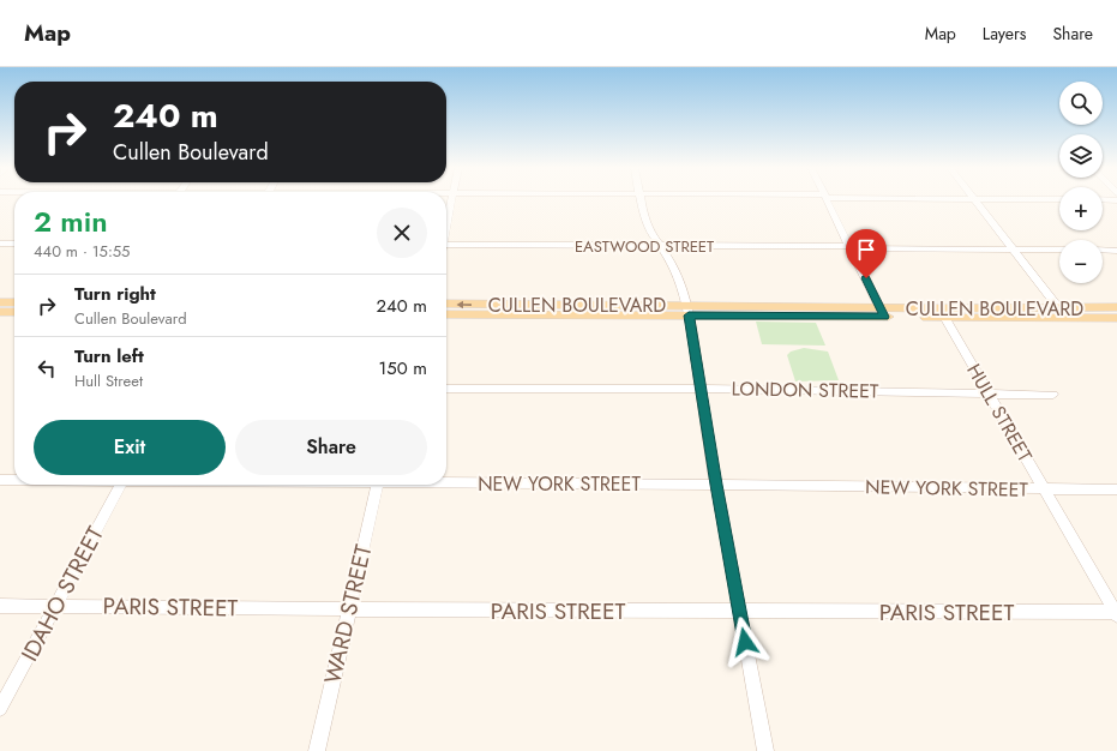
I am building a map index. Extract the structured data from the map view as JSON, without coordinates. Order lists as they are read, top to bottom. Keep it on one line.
{"streets":{"main road":["CULLEN BOULEVARD"],"street":["EASTWOOD STREET","LONDON STREET","HULL STREET","NEW YORK STREET","IDAHO STREET","PARIS STREET","WARD STREET"]},"crossings":[["CULLEN BOULEVARD","HULL STREET"],["LONDON STREET","HULL STREET"],["HULL STREET","NEW YORK STREET"],["HULL STREET","PARIS STREET"],["IDAHO STREET","PARIS STREET"],["PARIS STREET","WARD STREET"]],"page":{"header":"Map","nav":["Map","Layers","Share"],"map_buttons":["+","−"],"turn":["240 m","Cullen Boulevard"],"heading":["2 min","440 m · 15:55"],"list":[{"name":"Turn right","note":"Cullen Boulevard","value":"240 m"},{"name":"Turn left","note":"Hull Street","value":"150 m"}],"buttons":["Exit","Share"]}}
